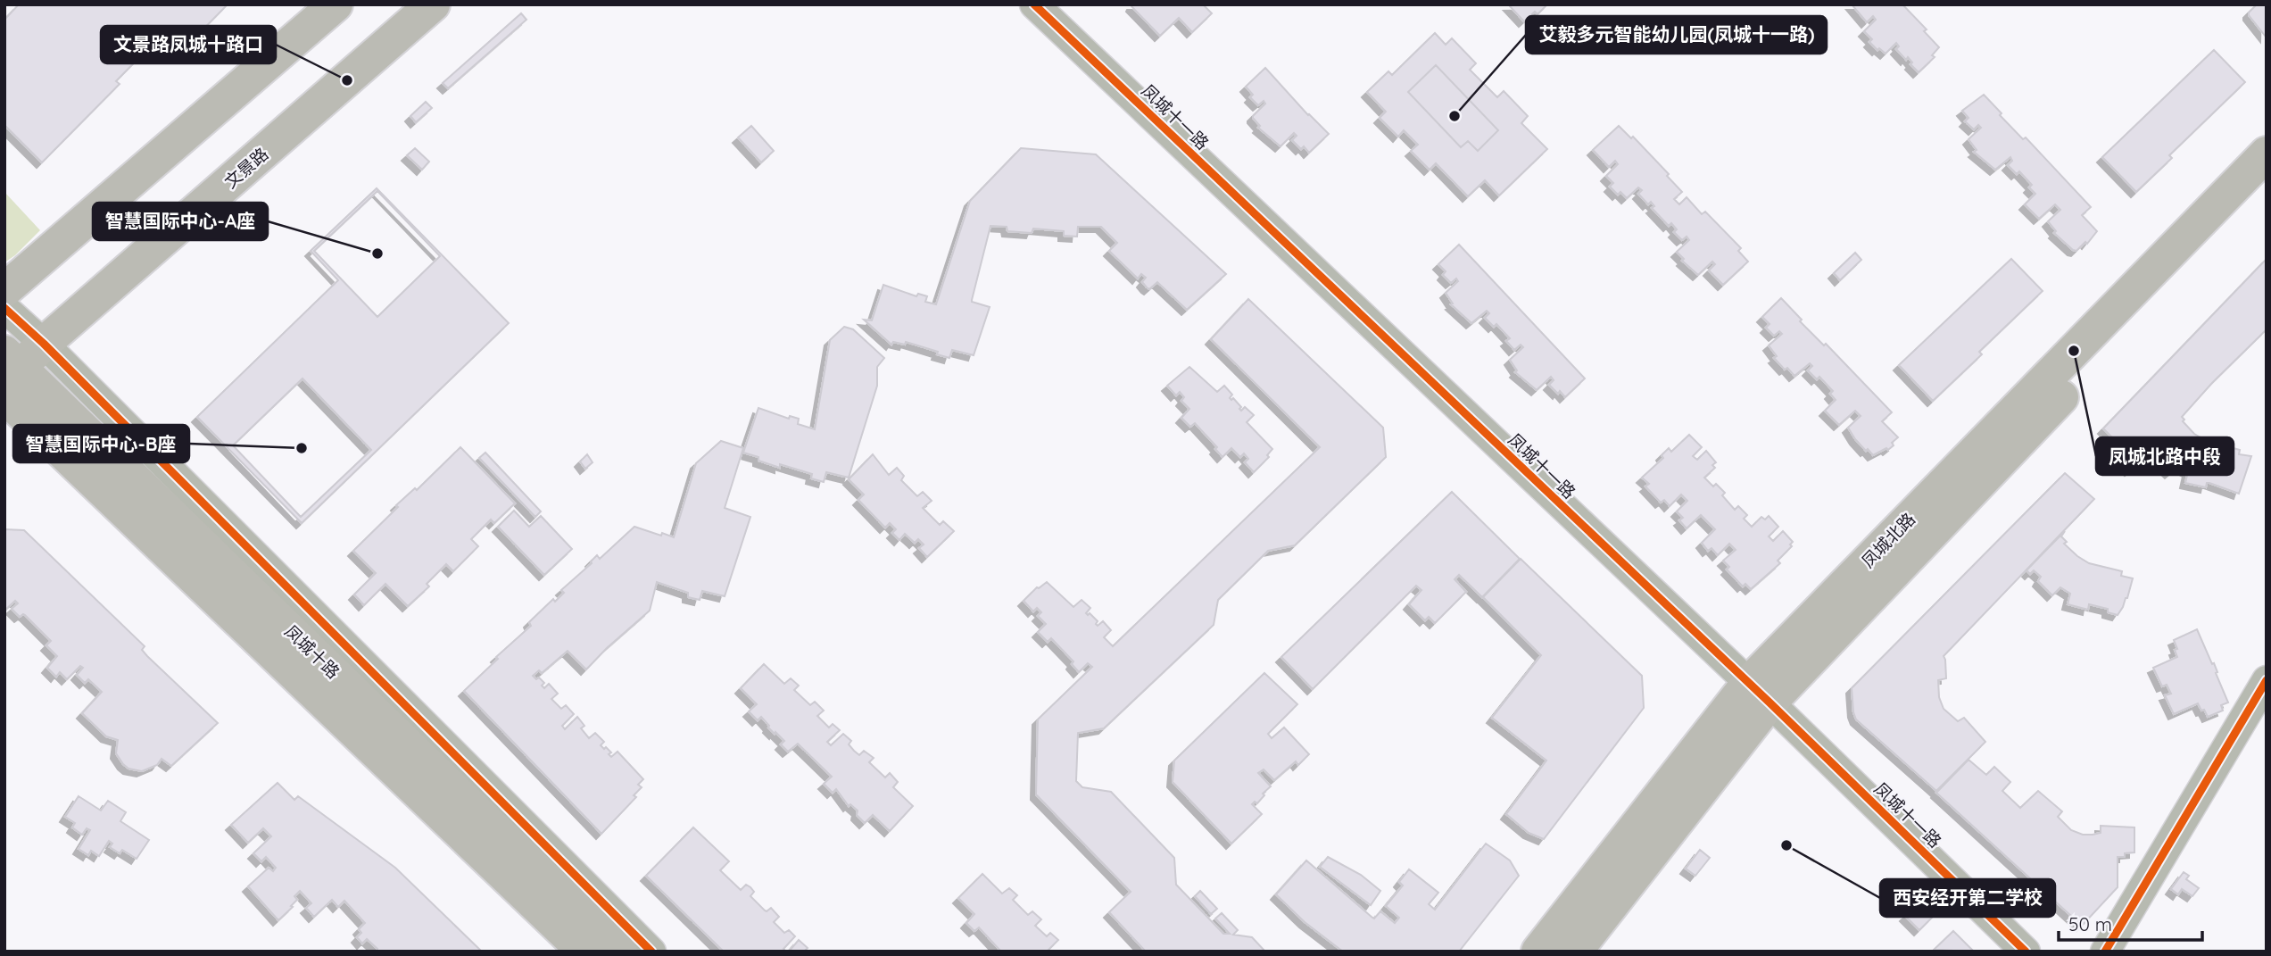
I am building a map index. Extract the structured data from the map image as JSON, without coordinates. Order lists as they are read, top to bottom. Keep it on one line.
{"streets":{"main road":["文景路","凤城北路","凤城十路"],"street":["凤城十一路"]},"crossings":[["凤城十一路","凤城北路"],["文景路","凤城十路"]],"places":["文景路凤城十路口","艾毅多元智能幼儿园(凤城十一路)","智慧国际中心-A座","凤城北路中段","智慧国际中心-B座","西安经开第二学校"],"scale_bar":"50 m"}
